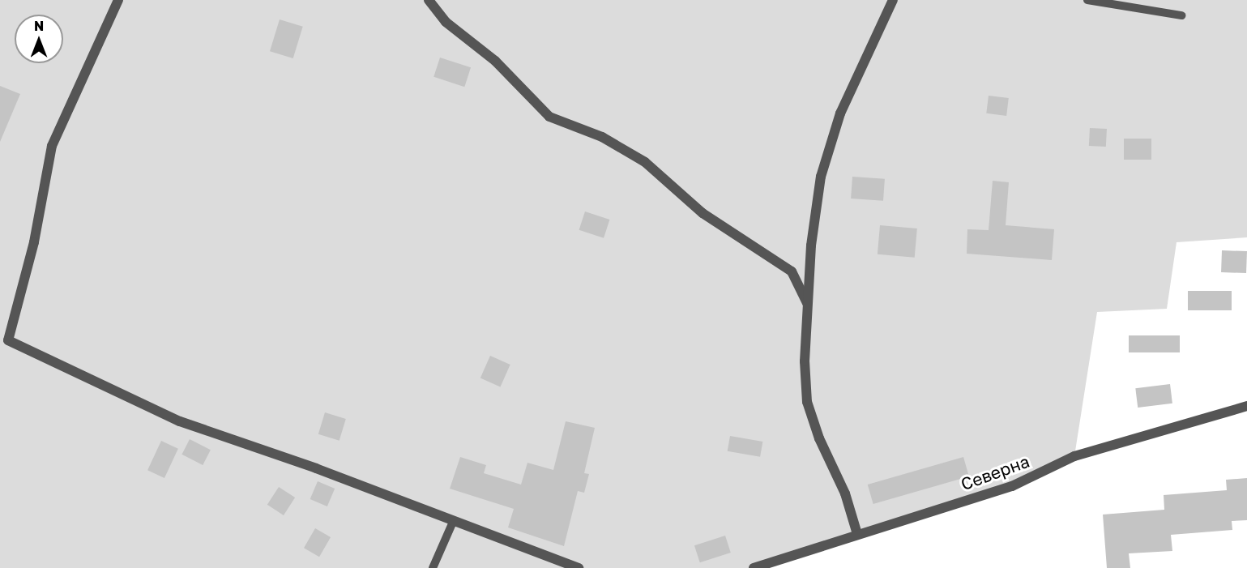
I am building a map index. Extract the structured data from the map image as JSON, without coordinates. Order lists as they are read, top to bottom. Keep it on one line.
{"streets":{"street":["Северна"]},"north":"top"}
